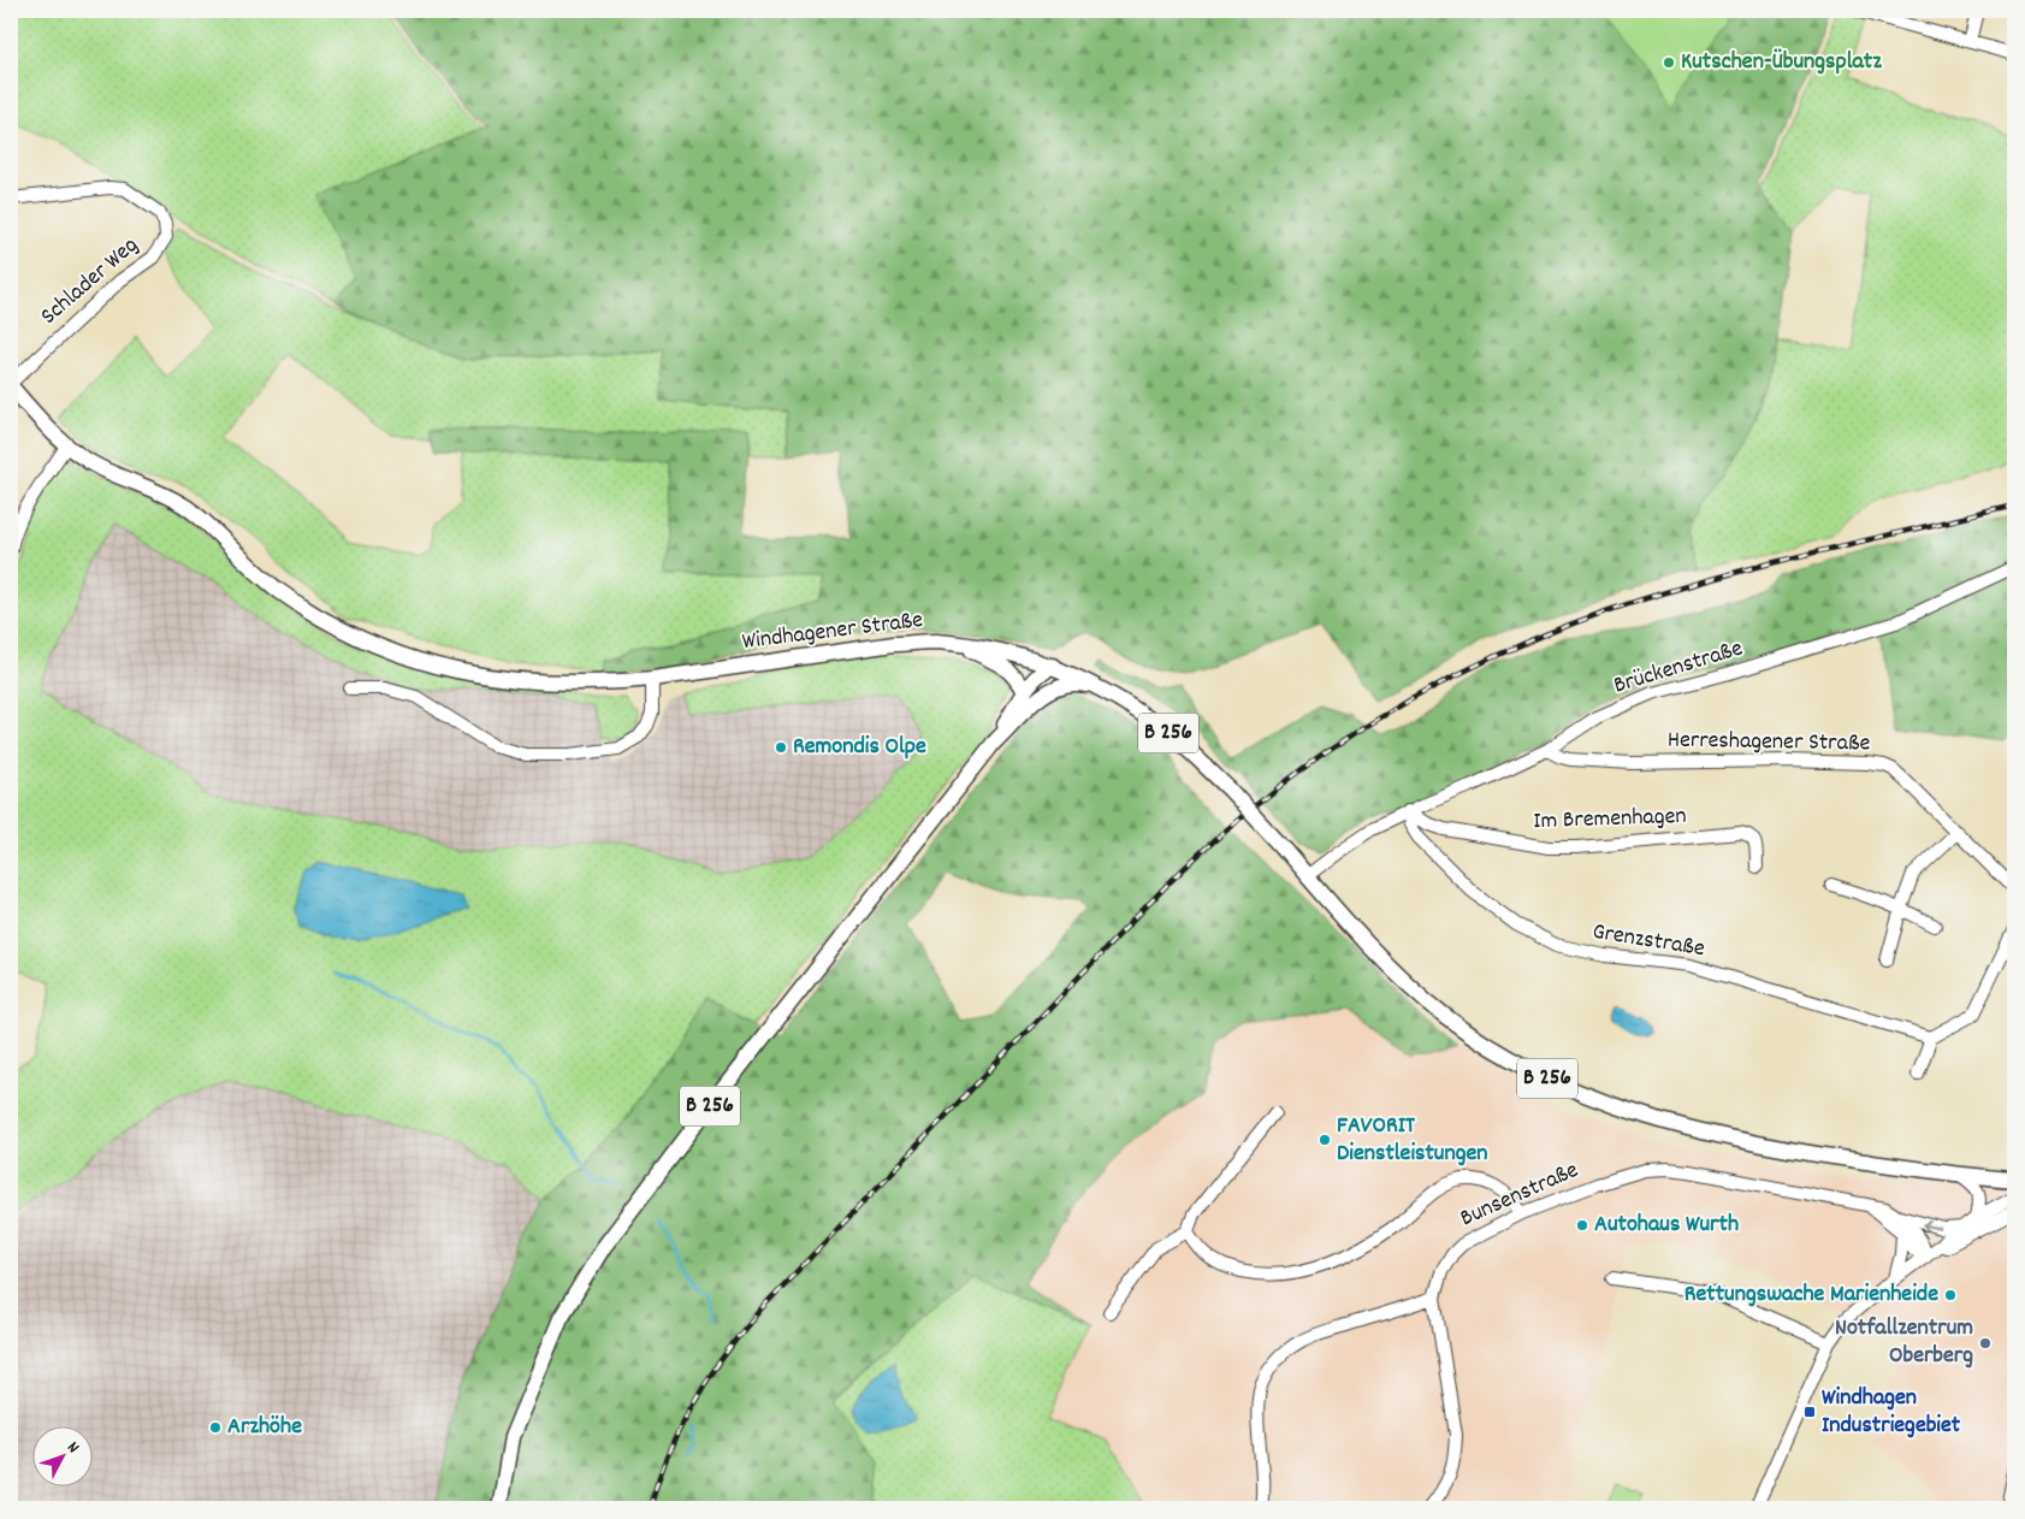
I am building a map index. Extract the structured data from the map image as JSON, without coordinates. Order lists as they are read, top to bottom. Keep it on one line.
{"streets":{"main road":["Windhagener Straße","B 256"],"street":["Schlader Weg","Brückenstraße","Herreshagener Straße","Im Bremenhagen","Grenzstraße","Bunsenstraße"]},"crossings":[["Schlader Weg","Windhagener Straße"],["Windhagener Straße","B 256"],["Brückenstraße","B 256"],["Brückenstraße","Herreshagener Straße"],["Brückenstraße","Im Bremenhagen"],["Brückenstraße","Grenzstraße"],["Im Bremenhagen","Grenzstraße"]],"places":{"other":["Kutschen-Übungsplatz","Remondis Olpe","FAVORIT Dienstleistungen","Autohaus Wurth","Rettungswache Marienheide","Notfallzentrum Oberberg","Arzhöhe"],"transit":["Windhagen Industriegebiet"]},"north":"top right"}
